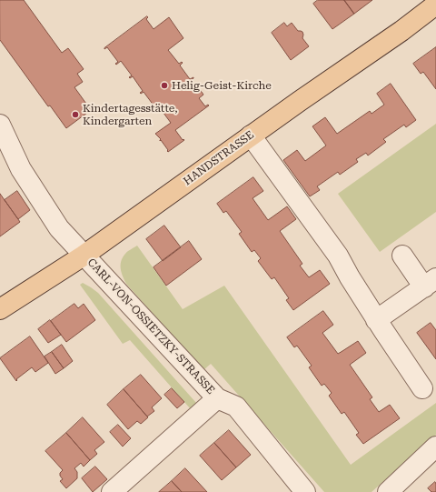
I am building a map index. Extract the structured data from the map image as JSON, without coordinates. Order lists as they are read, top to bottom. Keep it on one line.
{"streets":{"main road":["HANDSTRASSE"],"street":["CARL-VON-OSSIETZKY-STRASSE"]},"crossings":[["HANDSTRASSE","CARL-VON-OSSIETZKY-STRASSE"]],"places":["Helig-Geist-Kirche","Kindertagesstätte, Kindergarten"]}
